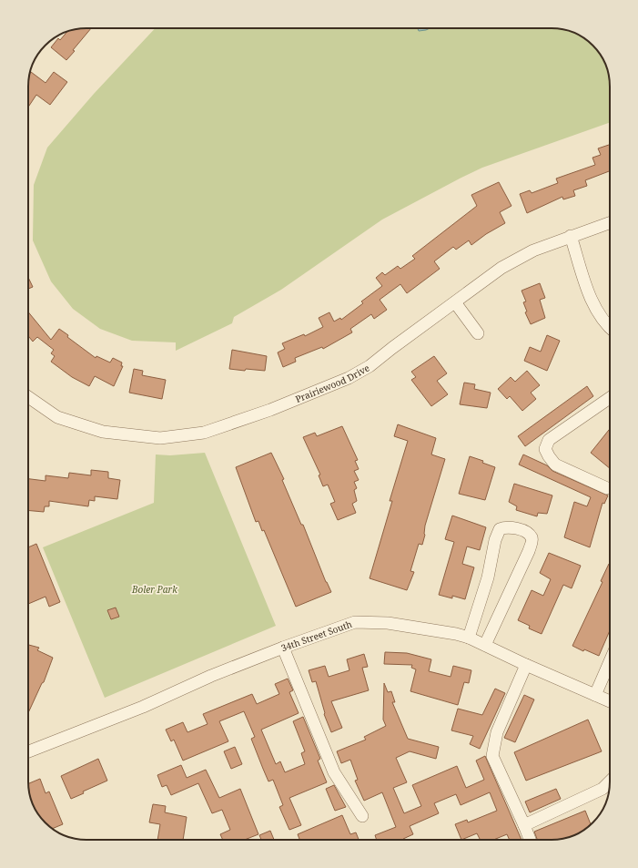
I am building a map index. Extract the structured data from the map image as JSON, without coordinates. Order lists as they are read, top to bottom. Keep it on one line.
{"streets":{"street":["Prairiewood Drive","34th Street South"]},"parks":["Boler Park"]}
